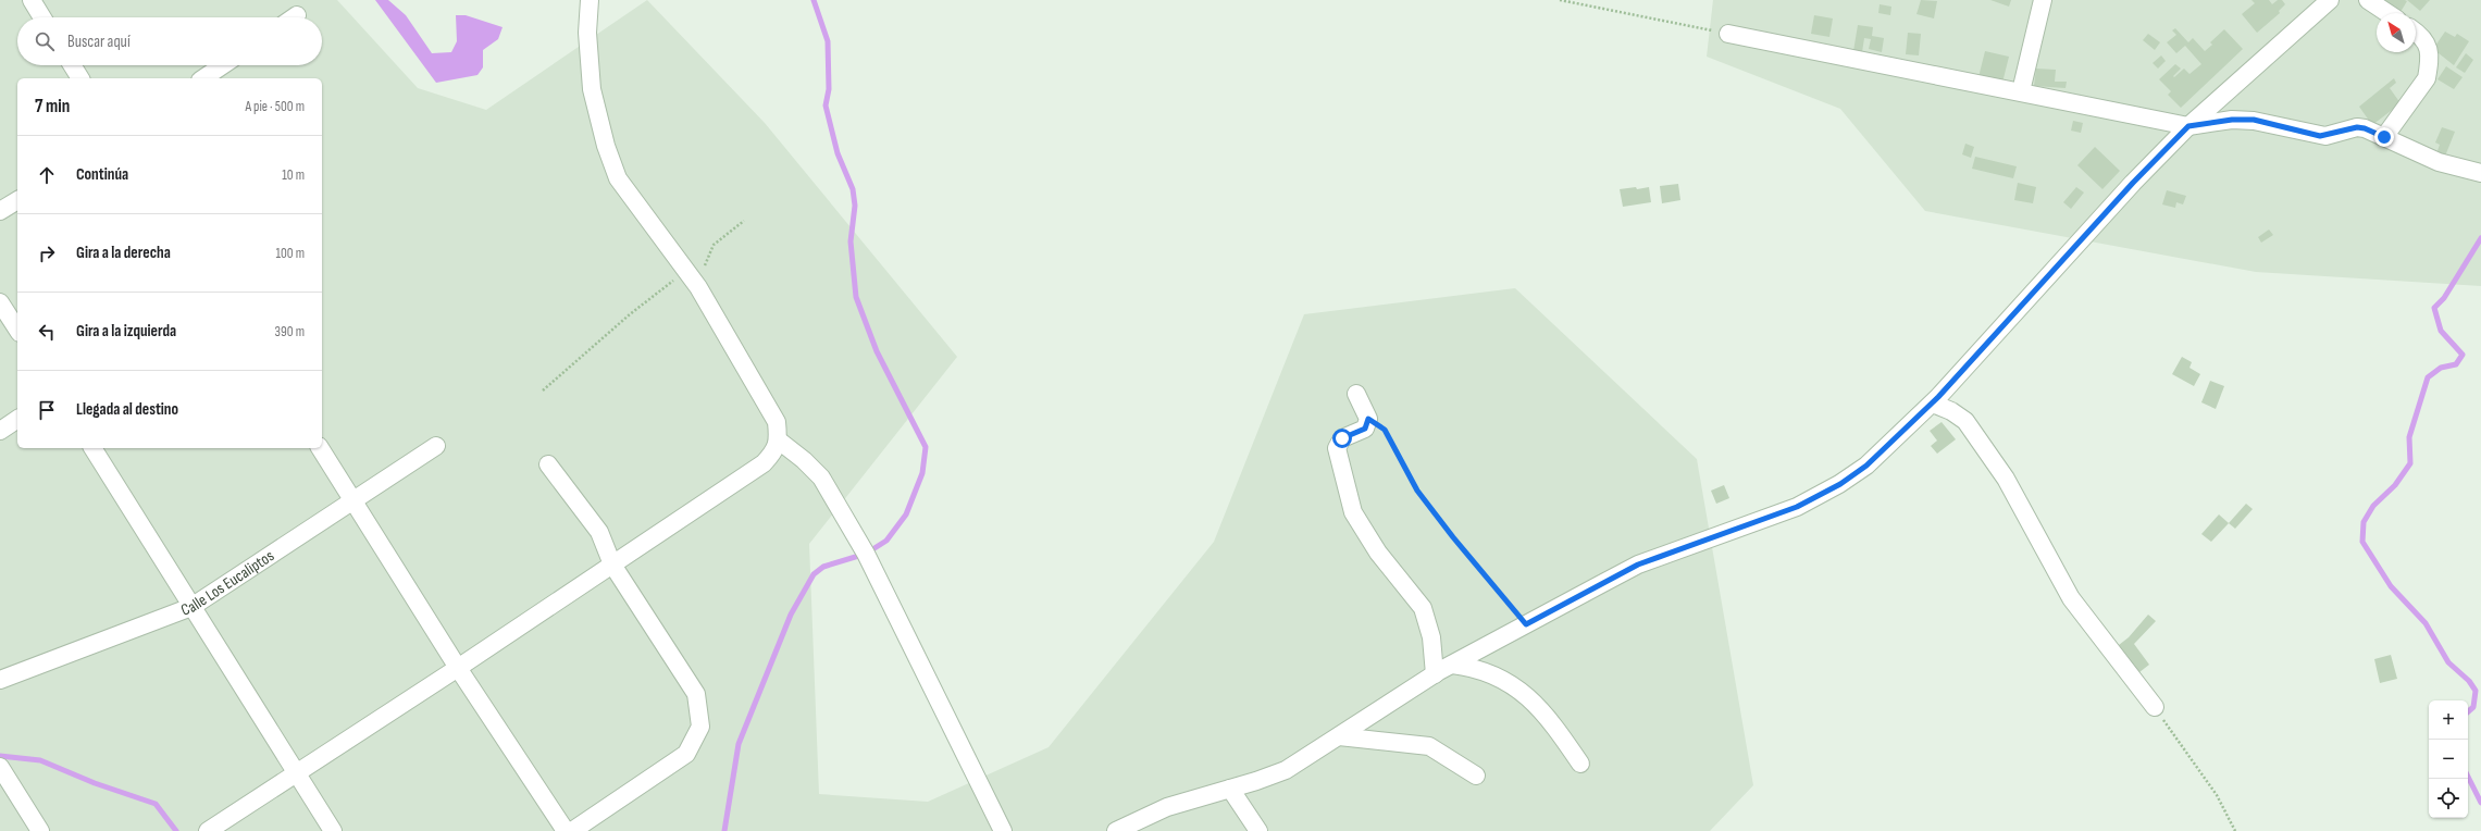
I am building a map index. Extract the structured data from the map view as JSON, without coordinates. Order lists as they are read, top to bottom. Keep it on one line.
{"streets":{"street":["Calle Los Eucaliptos"]},"north":"top left","page":{"search":"Buscar aquí","heading":["7 min","A pie · 500 m"],"list":[["Continúa","10 m"],["Gira a la derecha","100 m"],["Gira a la izquierda","390 m"],"Llegada al destino"],"map_buttons":["+","−"]}}
